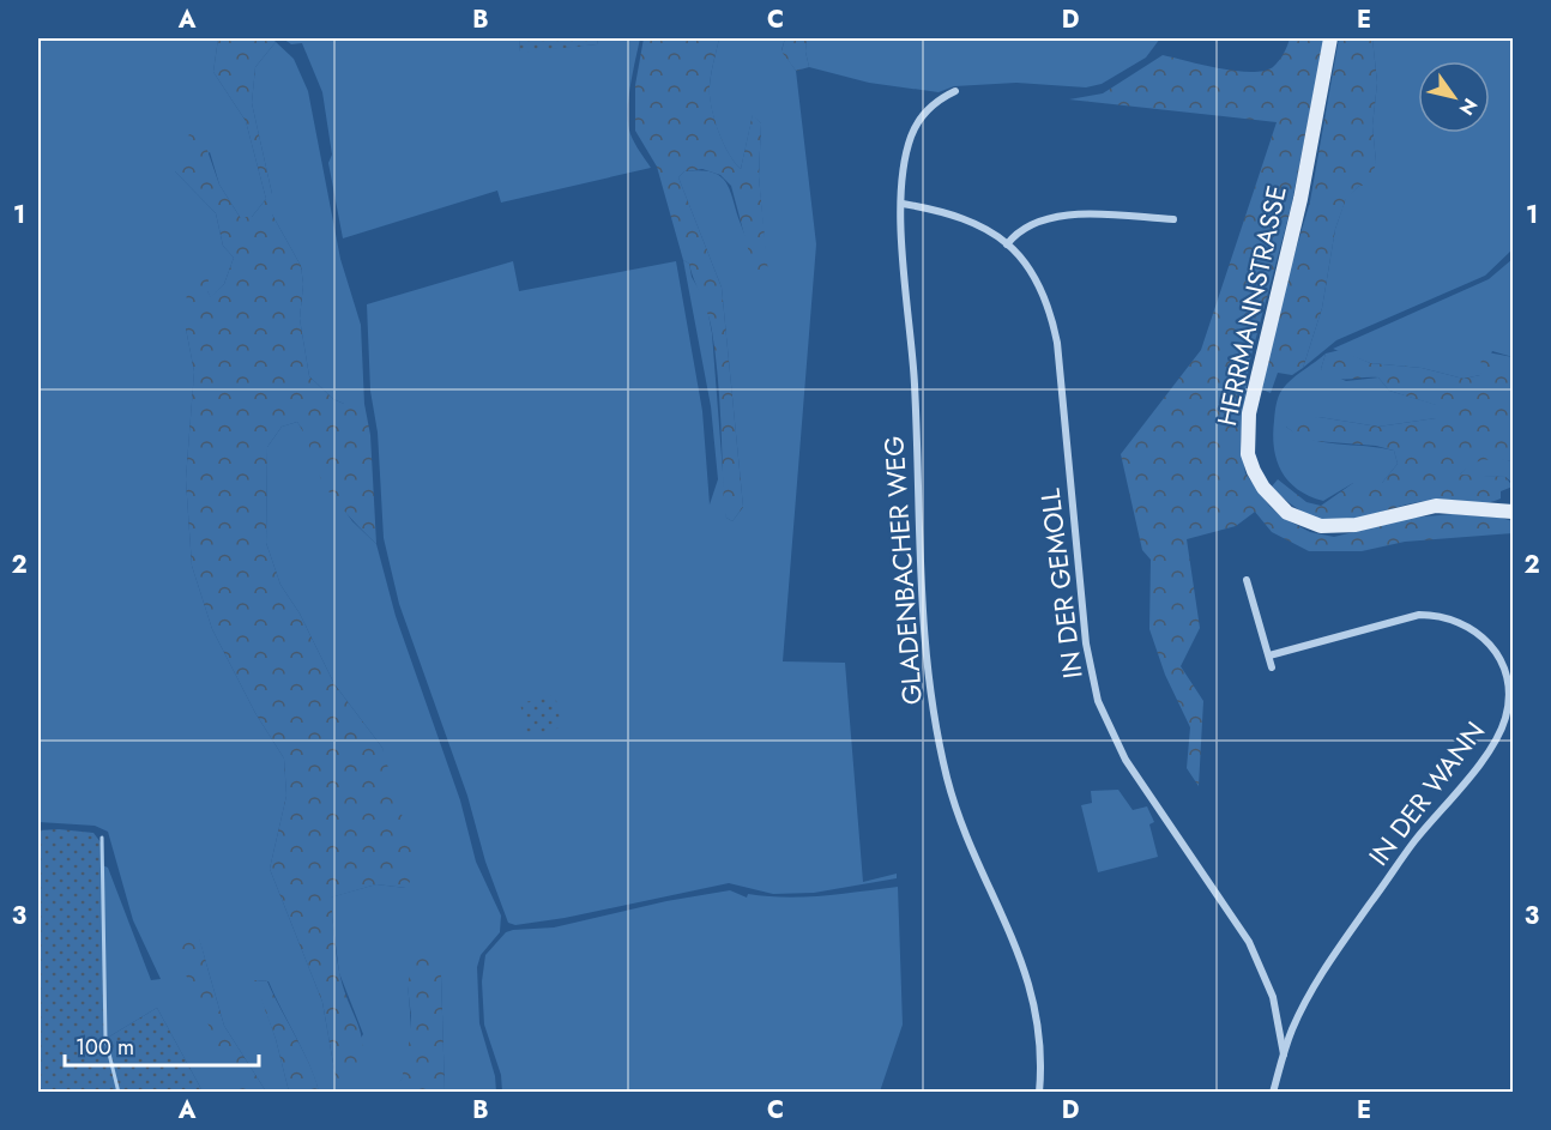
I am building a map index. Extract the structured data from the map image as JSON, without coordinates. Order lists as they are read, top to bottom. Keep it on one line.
{"streets":{"street":["HERRMANNSTRASSE","GLADENBACHER WEG","IN DER GEMOLL","IN DER WANN"]},"crossings":[["GLADENBACHER WEG","IN DER GEMOLL"],["IN DER GEMOLL","IN DER WANN"]],"scale_bar":"100 m","north":"bottom right","grid":{"columns":["A","B","C","D","E"],"rows":["1","2","3"]}}
